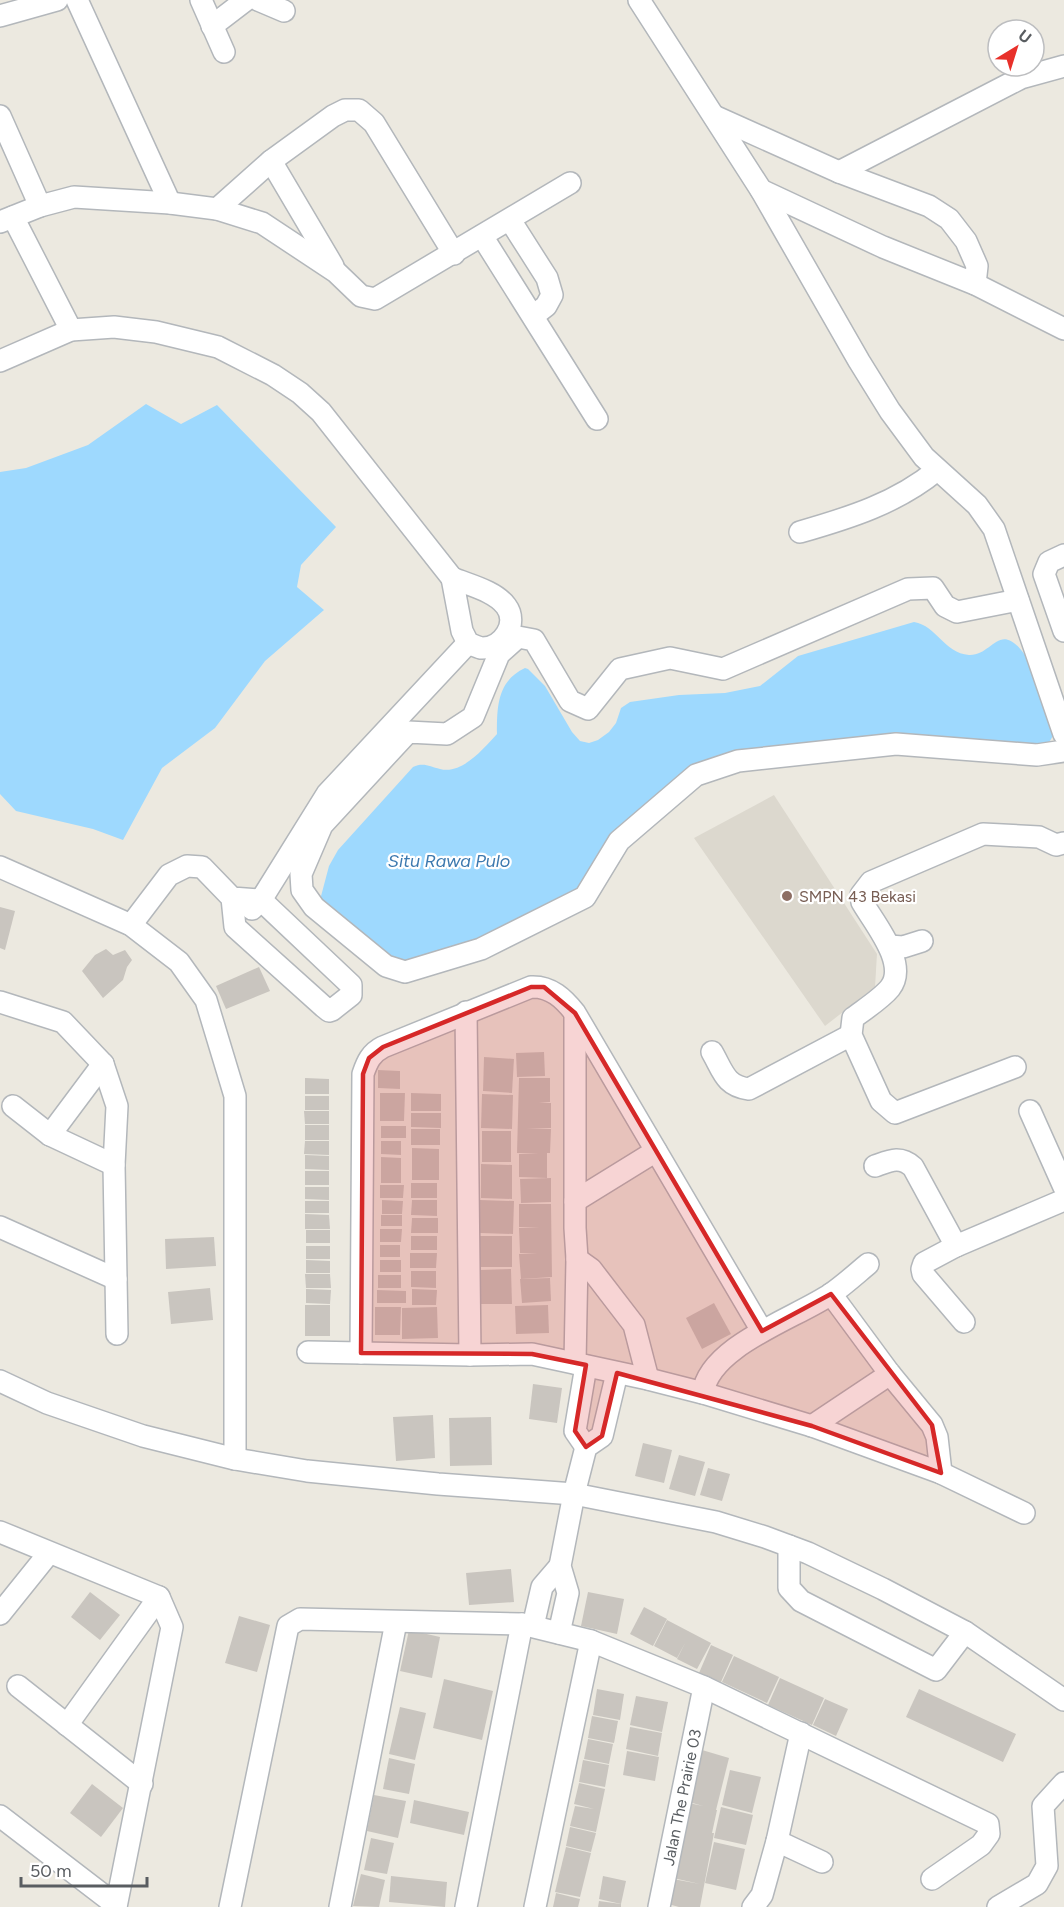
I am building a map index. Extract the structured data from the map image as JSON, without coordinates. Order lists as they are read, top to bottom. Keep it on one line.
{"streets":{"street":["Jalan The Prairie 03"]},"water":["Situ Rawa Pulo"],"places":["SMPN 43 Bekasi"],"scale_bar":"50 m","north":"top right"}
